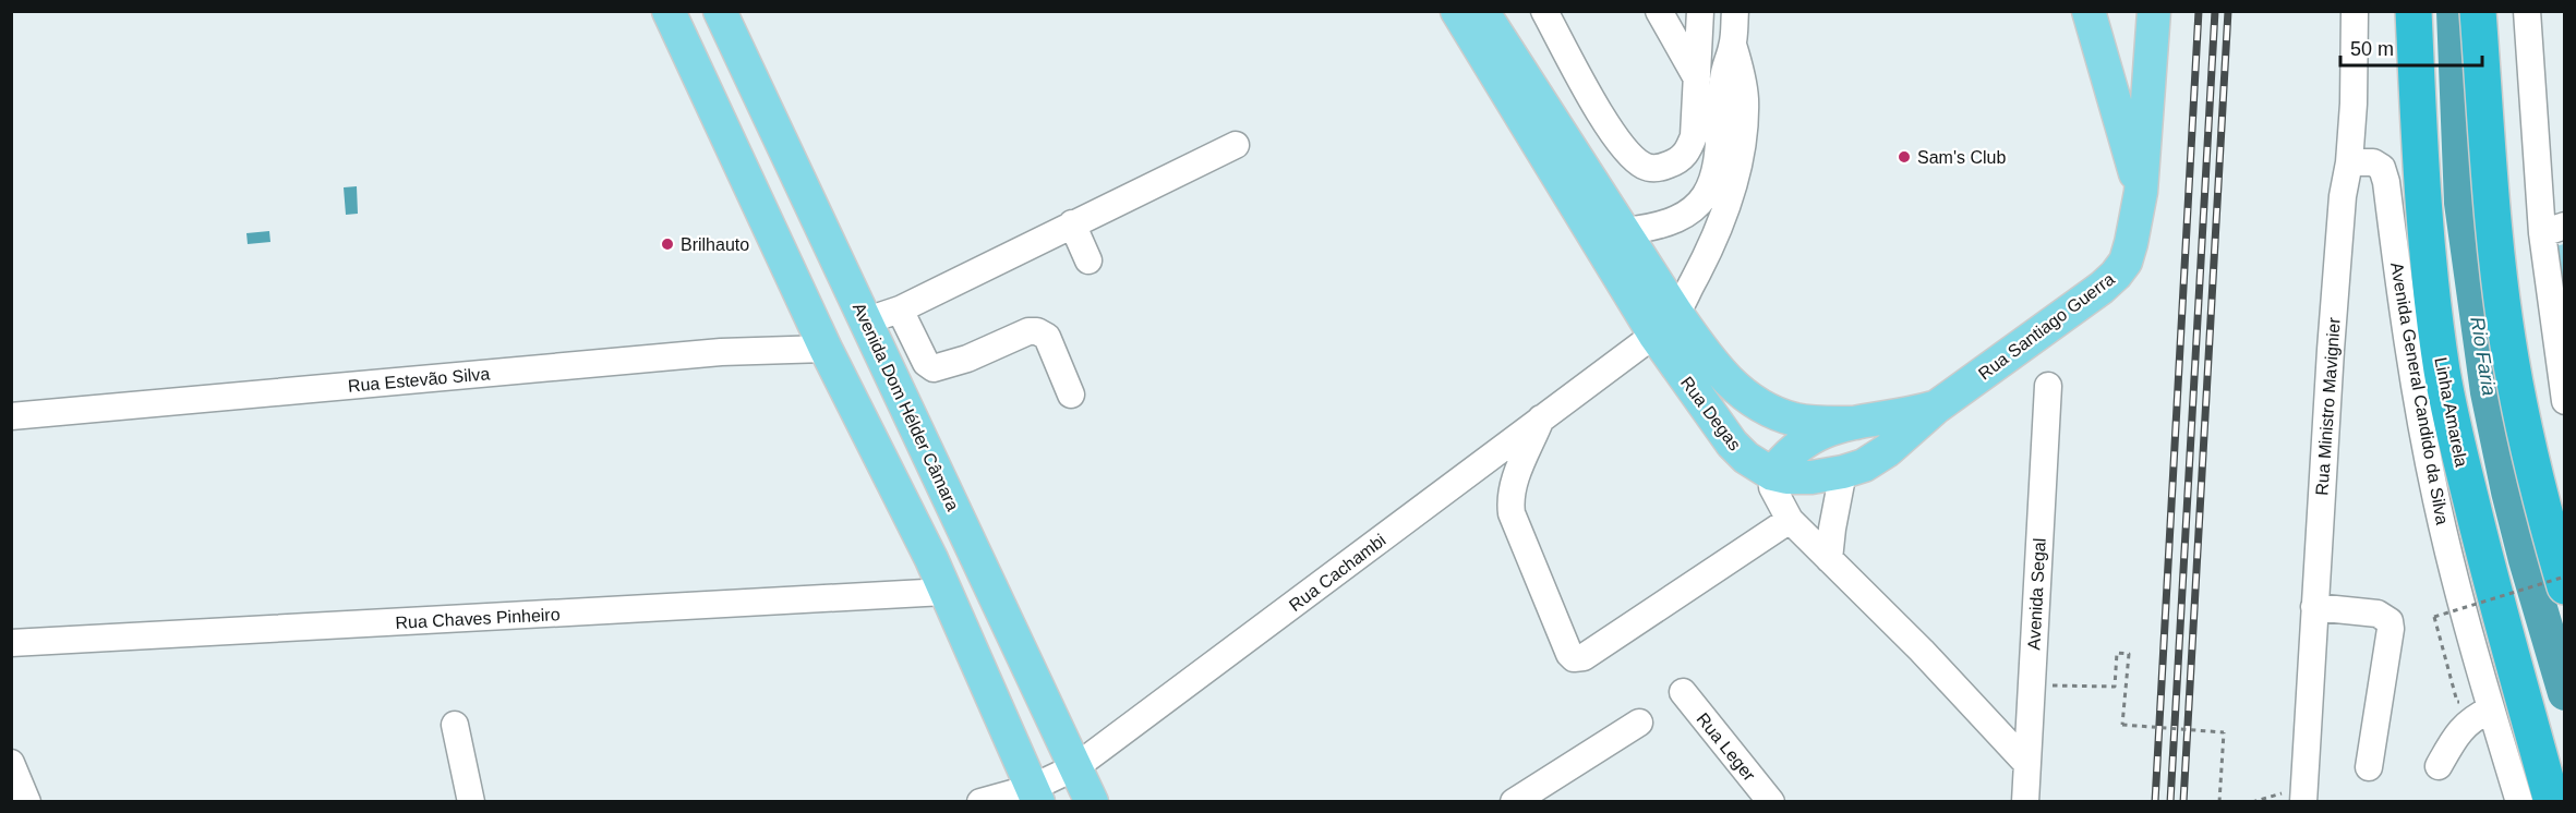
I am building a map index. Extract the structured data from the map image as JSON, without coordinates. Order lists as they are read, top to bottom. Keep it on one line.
{"streets":{"highway":["Linha Amarela"],"main road":["Rua Santiago Guerra","Avenida Dom Hélder Câmara","Rua Degas"],"street":["Rua Estevão Silva","Avenida General Candido da Silva","Rua Ministro Mavignier","Rua Cachambi","Avenida Segal","Rua Chaves Pinheiro","Rua Leger"]},"crossings":[["Rua Santiago Guerra","Rua Degas"],["Avenida General Candido da Silva","Rua Ministro Mavignier"],["Avenida Dom Hélder Câmara","Rua Cachambi"],["Rua Degas","Rua Cachambi"]],"water":["Rio Faria"],"places":["Sam's Club","Brilhauto"],"scale_bar":"50 m"}
